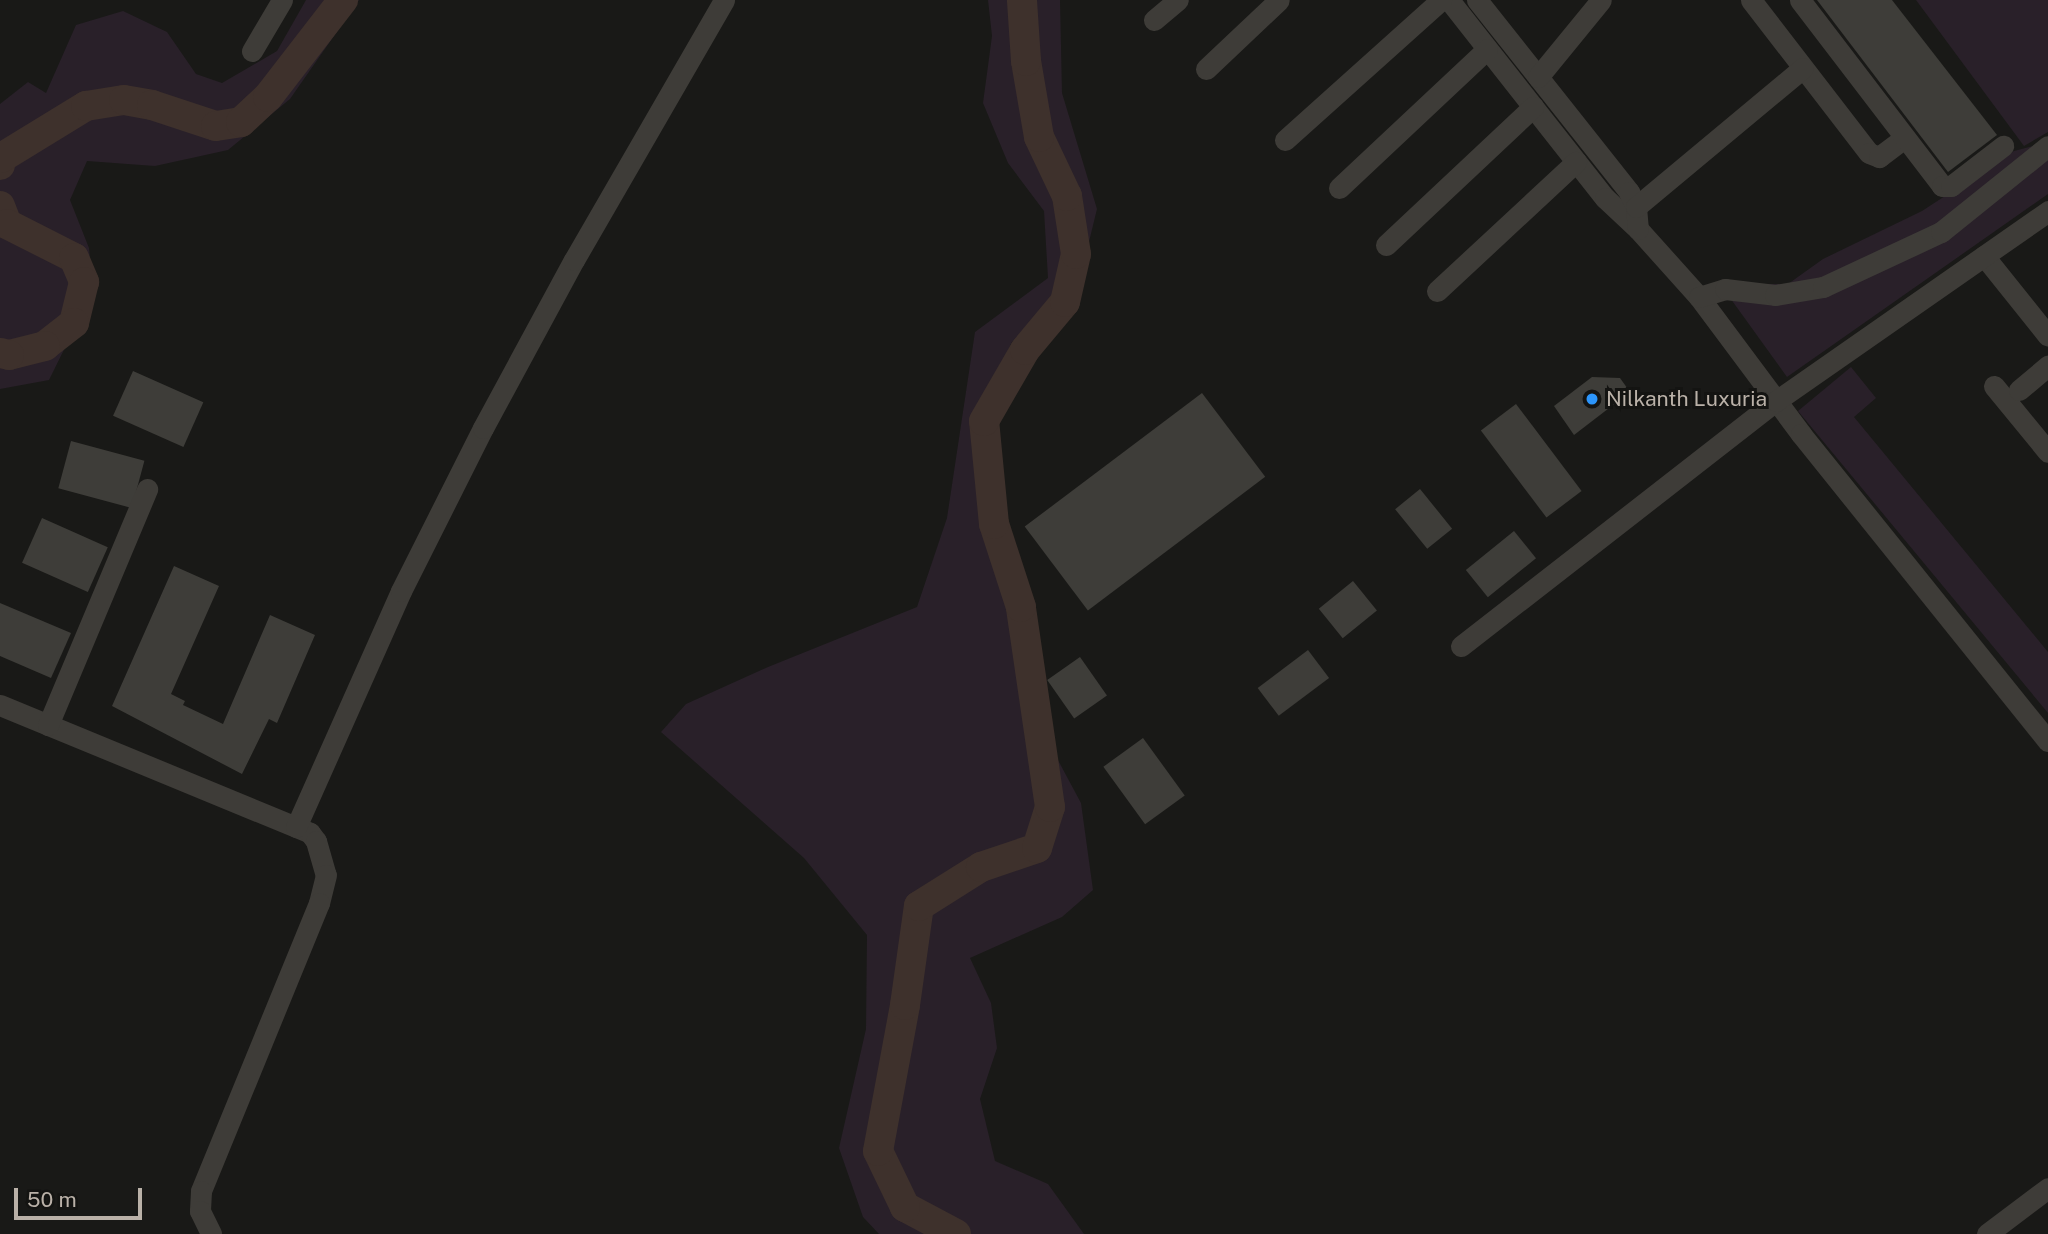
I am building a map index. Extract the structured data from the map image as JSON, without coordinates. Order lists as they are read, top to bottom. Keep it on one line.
{"places":["Nilkanth Luxuria"],"scale_bar":"50 m"}
